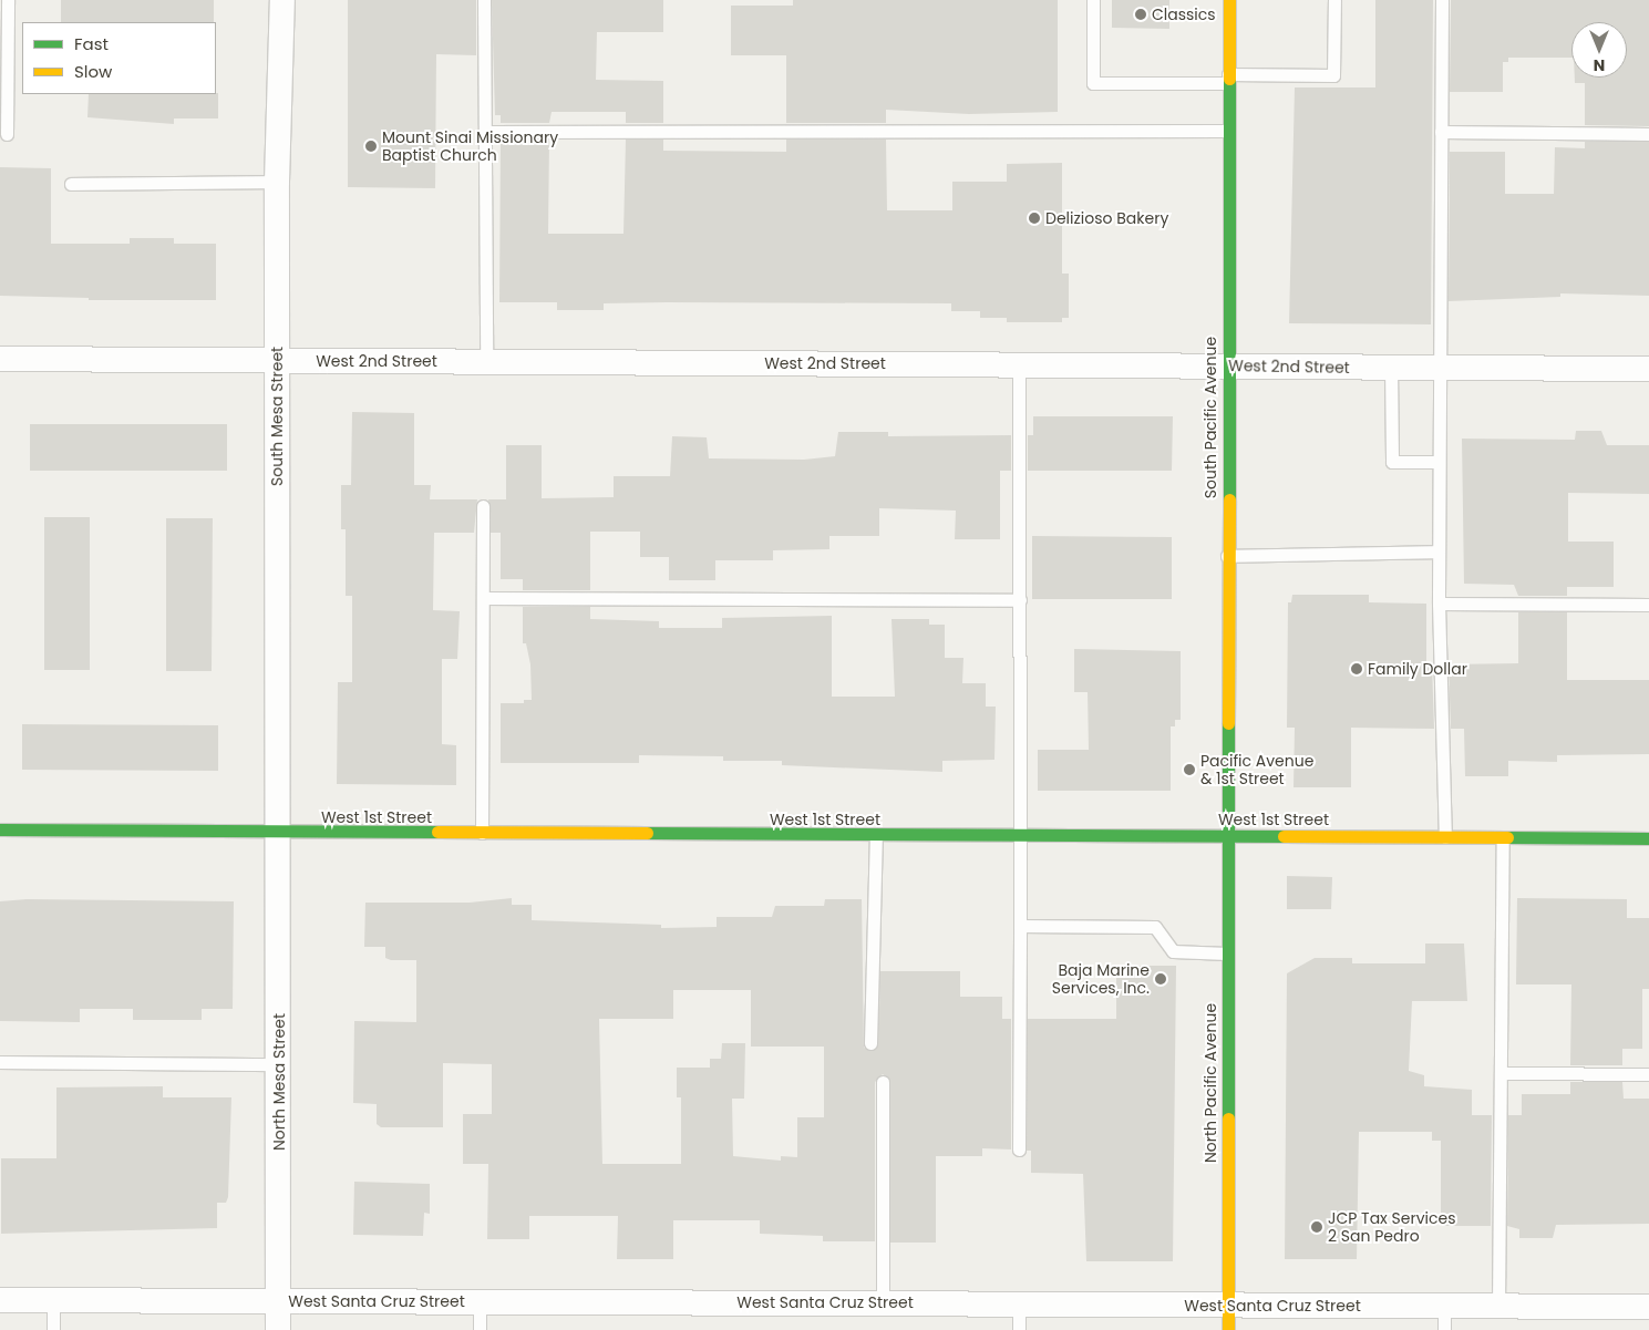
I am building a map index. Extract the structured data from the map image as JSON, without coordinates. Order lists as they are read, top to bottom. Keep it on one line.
{"streets":{"street":["West 2nd Street","South Mesa Street","South Pacific Avenue","West 1st Street","North Mesa Street","North Pacific Avenue","West Santa Cruz Street"]},"crossings":[["West 2nd Street","South Mesa Street"],["West 2nd Street","South Pacific Avenue"],["South Mesa Street","West 1st Street"],["South Mesa Street","North Mesa Street"],["South Pacific Avenue","West 1st Street"],["South Pacific Avenue","North Pacific Avenue"],["West 1st Street","North Mesa Street"],["West 1st Street","North Pacific Avenue"],["North Mesa Street","West Santa Cruz Street"],["North Pacific Avenue","West Santa Cruz Street"]],"places":["Classics","Mount Sinai Missionary Baptist Church","Delizioso Bakery","Family Dollar","Pacific Avenue & 1st Street","Baja Marine Services, Inc.","JCP Tax Services 2 San Pedro"],"legend":["Fast","Slow"],"north":"bottom"}
